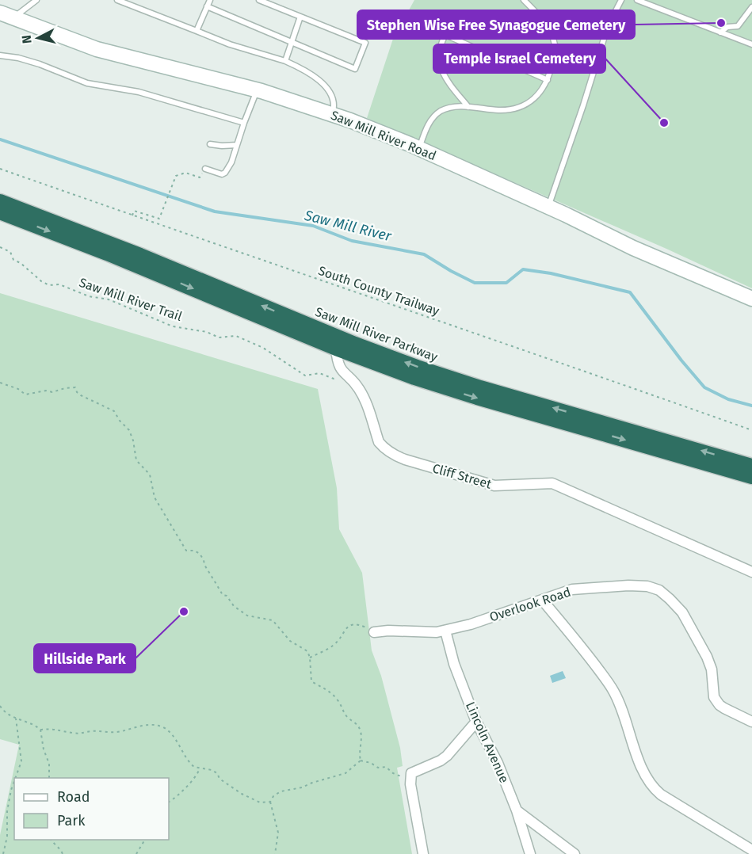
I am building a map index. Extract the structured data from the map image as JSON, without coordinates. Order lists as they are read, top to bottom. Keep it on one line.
{"streets":{"highway":["Saw Mill River Parkway"],"main road":["Saw Mill River Road"],"street":["Cliff Street","Overlook Road","Lincoln Avenue"],"path":["South County Trailway","Saw Mill River Trail"]},"crossings":[["Saw Mill River Trail","Cliff Street"],["Saw Mill River Parkway","Cliff Street"],["Overlook Road","Lincoln Avenue"]],"water":["Saw Mill River"],"places":["Stephen Wise Free Synagogue Cemetery","Temple Israel Cemetery","Hillside Park"],"legend":["Road","Park"],"north":"left"}
